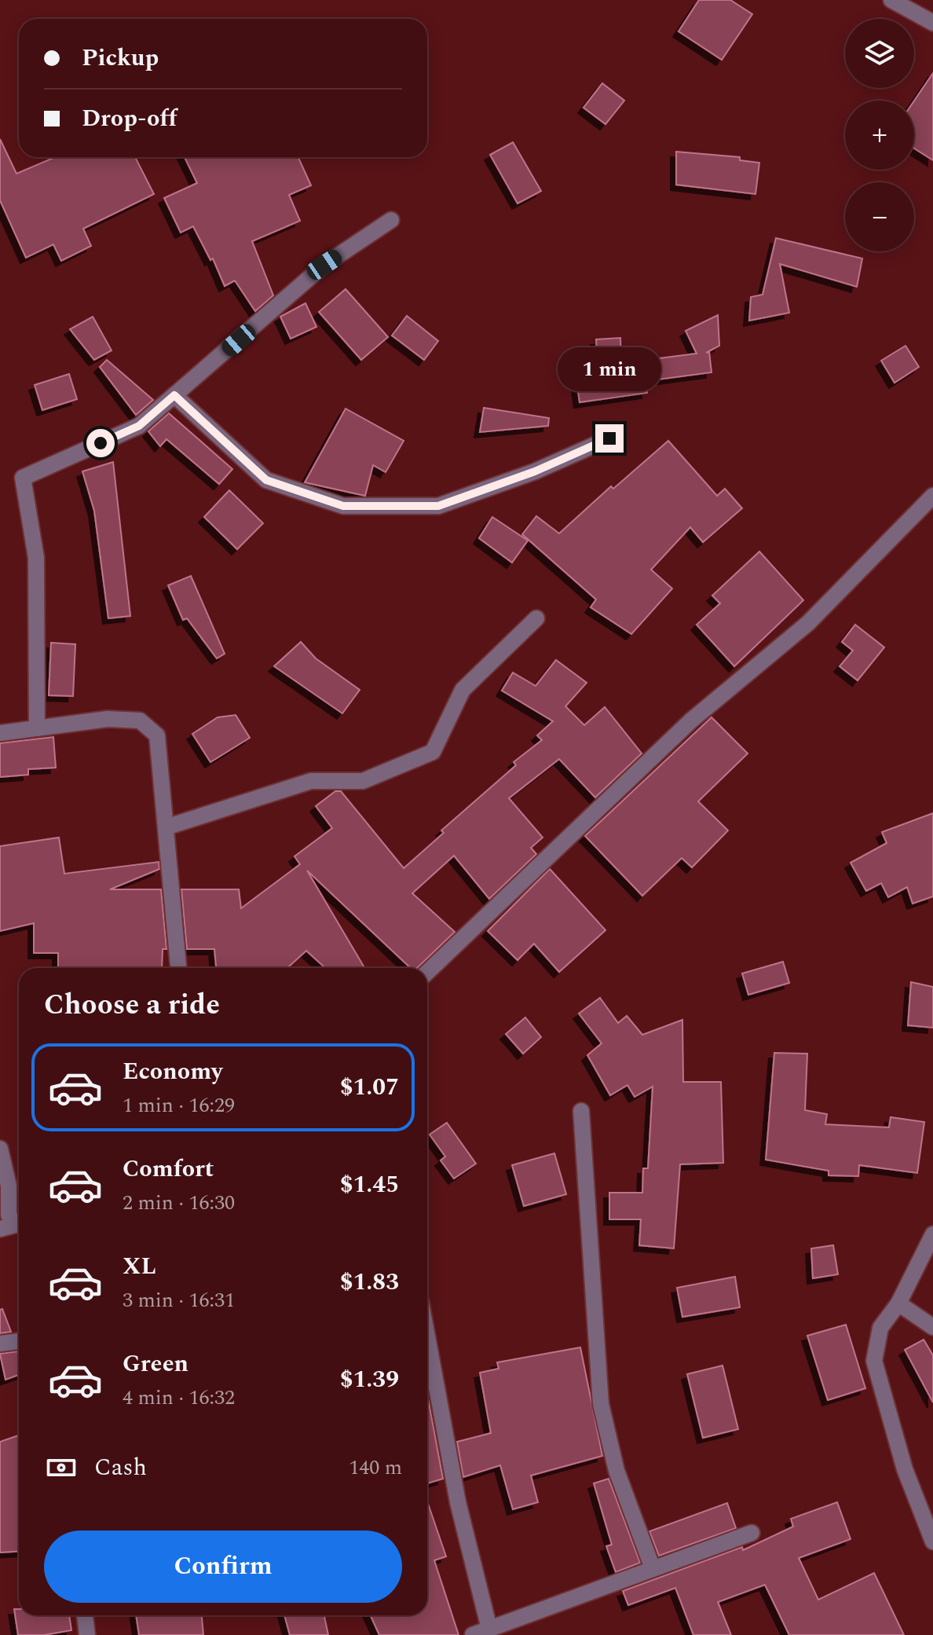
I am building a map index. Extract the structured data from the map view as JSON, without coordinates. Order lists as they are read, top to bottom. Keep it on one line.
{"page":{"map_buttons":["+","−"],"banner":["Pickup","Drop-off"],"bubble":"1 min","heading":"Choose a ride","list":[{"name":"Economy","note":"1 min · 16:29","value":"$1.07"},{"name":"Comfort","note":"2 min · 16:30","value":"$1.45"},{"name":"XL","note":"3 min · 16:31","value":"$1.83"},{"name":"Green","note":"4 min · 16:32","value":"$1.39"}],"pay":["Cash","140 m"],"buttons":"Confirm"}}
